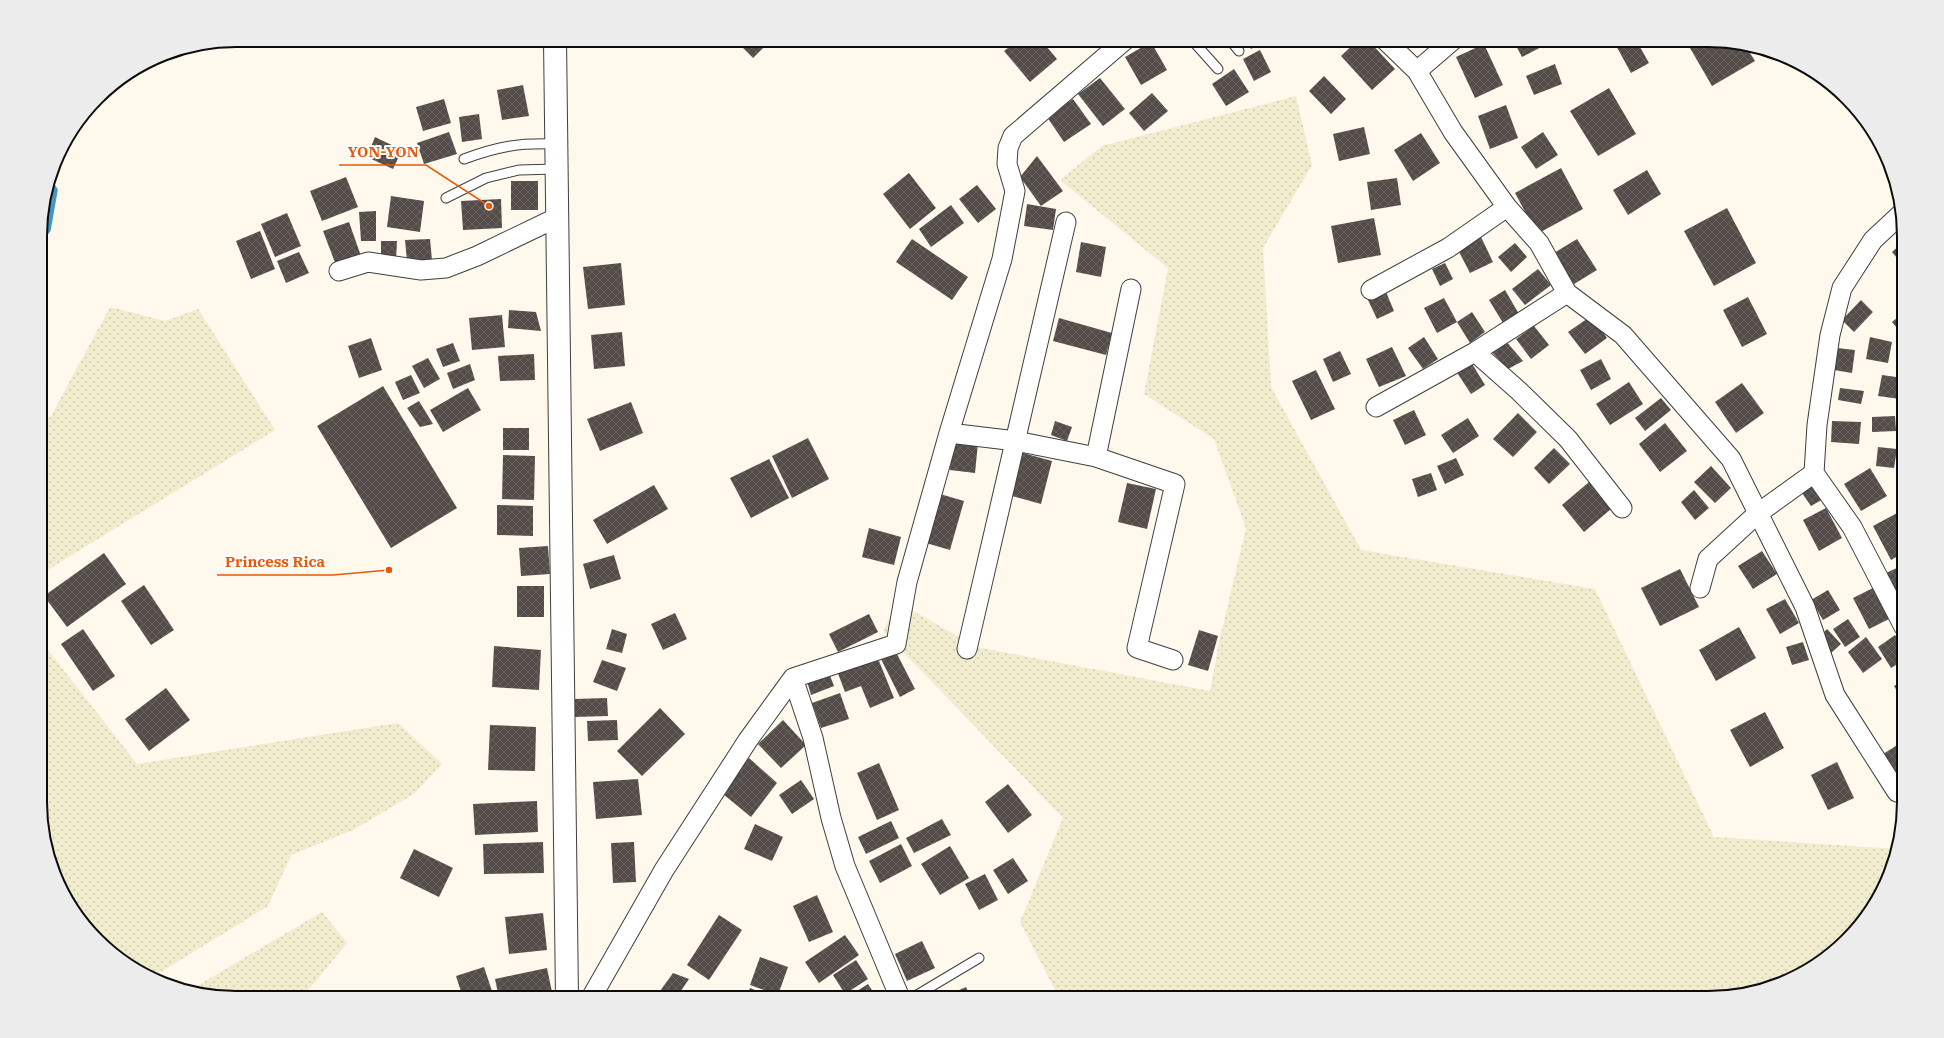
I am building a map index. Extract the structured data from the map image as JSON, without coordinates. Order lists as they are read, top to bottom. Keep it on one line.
{"places":["YON-YON","Princess Rica"]}
